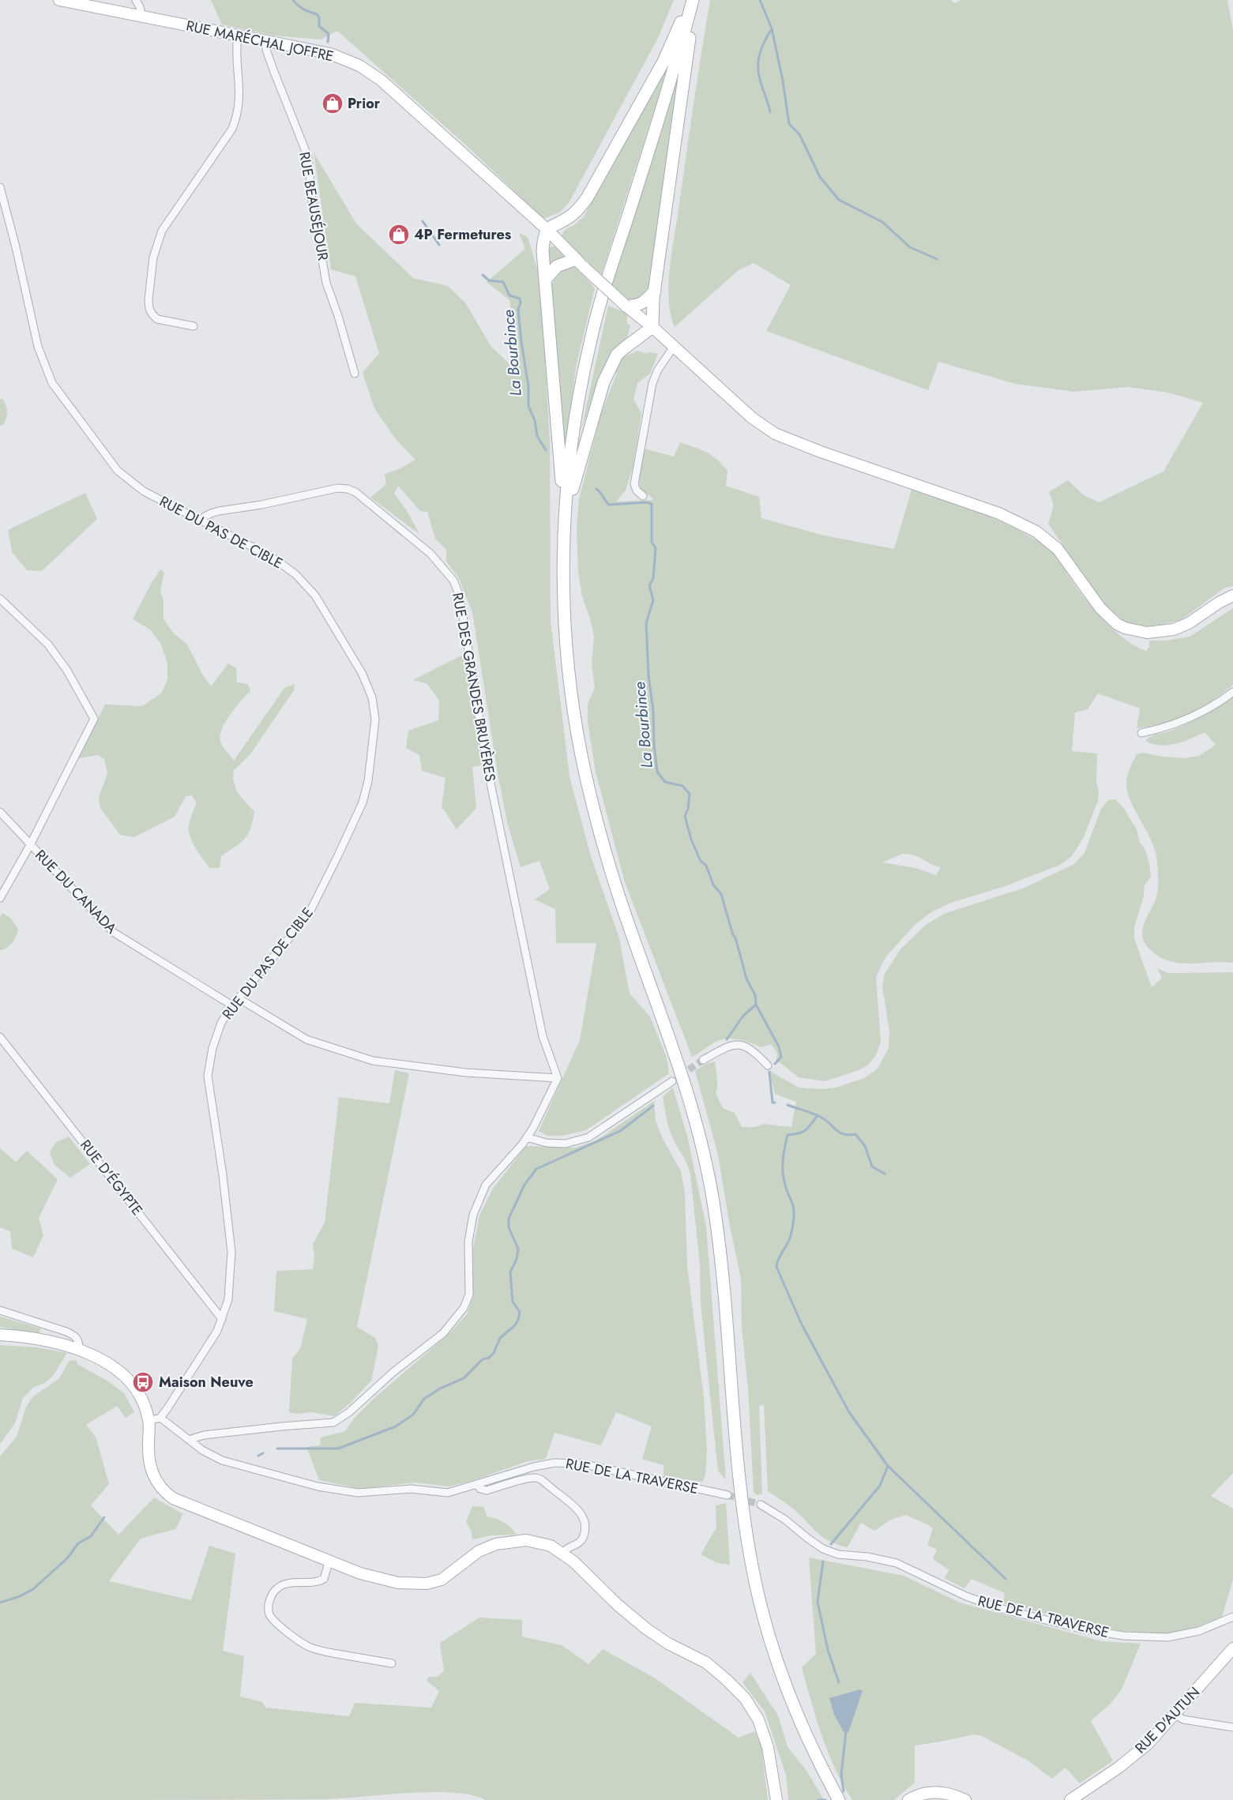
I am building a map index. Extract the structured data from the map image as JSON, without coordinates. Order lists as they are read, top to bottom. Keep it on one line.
{"streets":{"main road":["RUE MARÉCHAL JOFFRE","RUE D'AUTUN"],"street":["RUE BEAUSÉJOUR","RUE DU PAS DE CIBLE","RUE DES GRANDES BRUYÈRES","RUE DU CANADA","RUE D'ÉGYPTE","RUE DE LA TRAVERSE"]},"crossings":[["RUE MARÉCHAL JOFFRE","RUE BEAUSÉJOUR"],["RUE DU PAS DE CIBLE","RUE DES GRANDES BRUYÈRES"],["RUE DU PAS DE CIBLE","RUE DU CANADA"],["RUE DU PAS DE CIBLE","RUE D'ÉGYPTE"],["RUE DU PAS DE CIBLE","RUE DE LA TRAVERSE"]],"water":["La Bourbince"],"places":{"shop":["Prior","4P Fermetures"],"bus stop":["Maison Neuve"]}}
